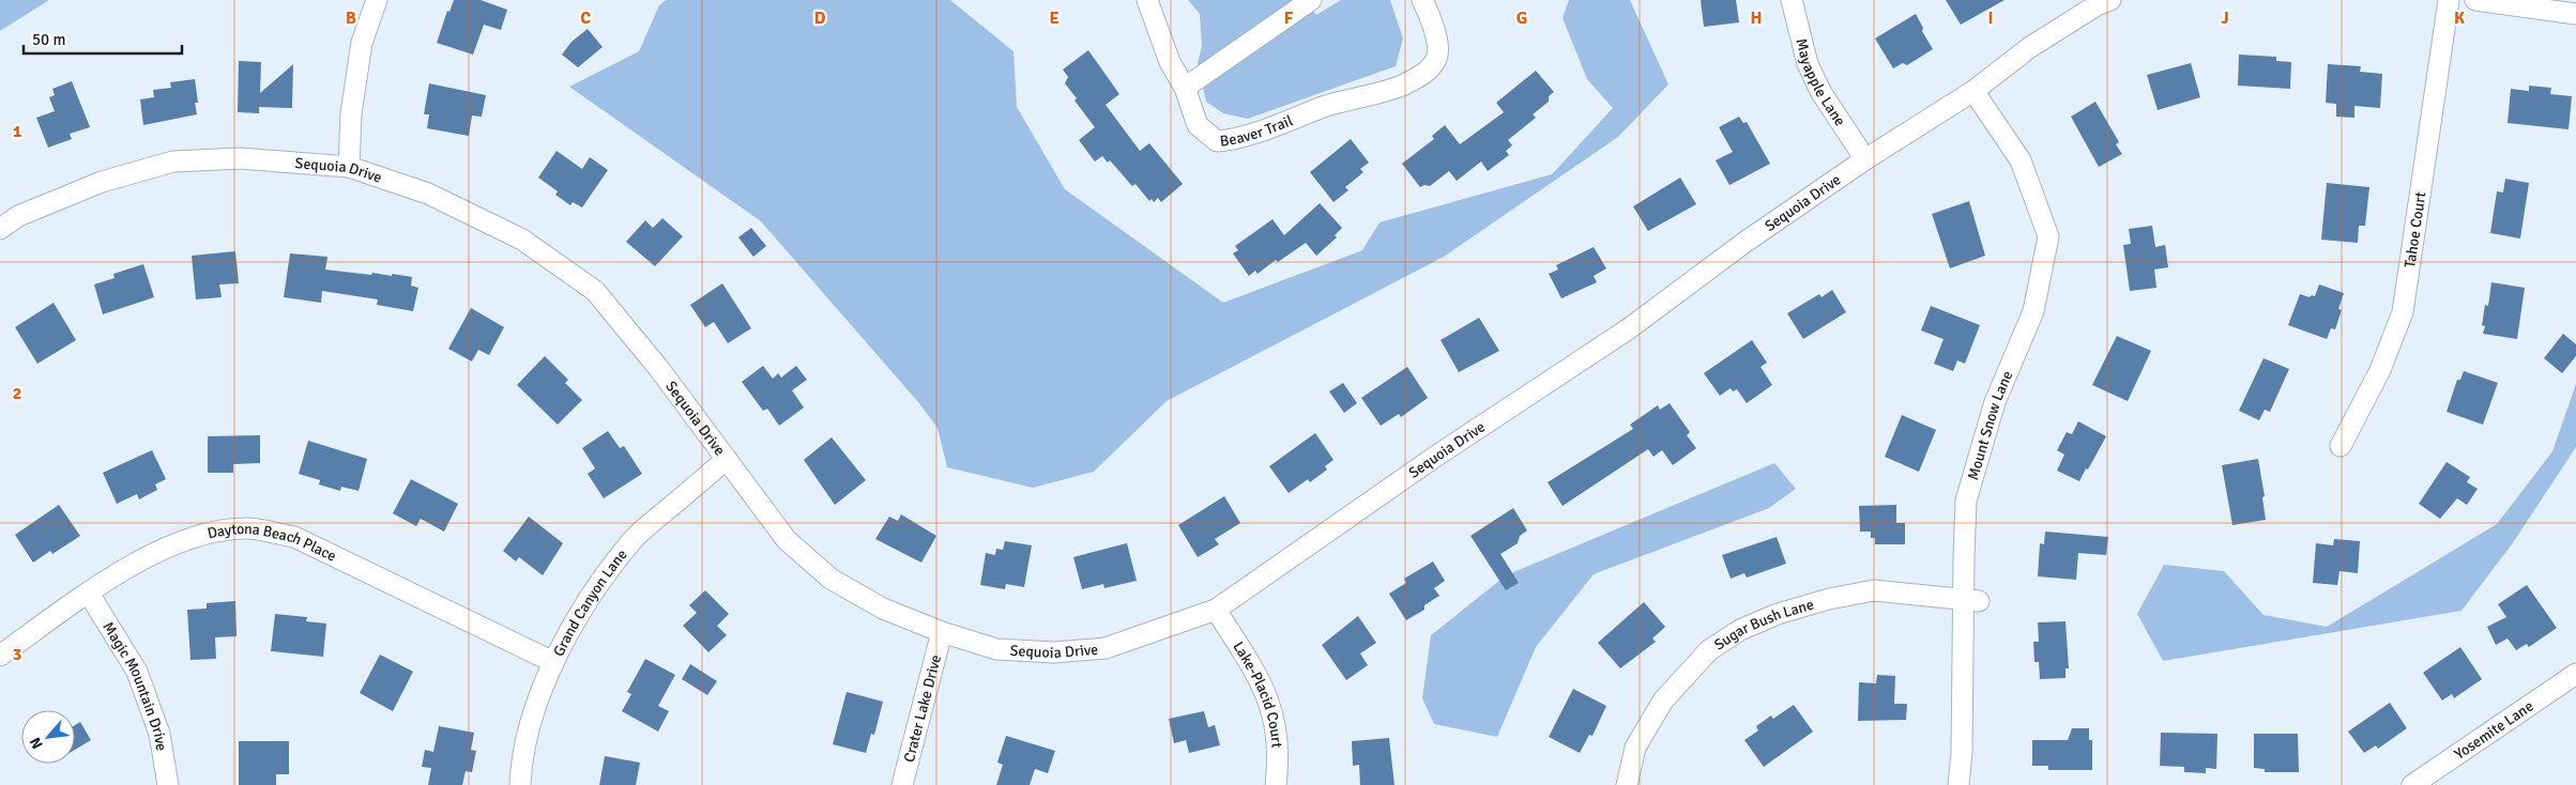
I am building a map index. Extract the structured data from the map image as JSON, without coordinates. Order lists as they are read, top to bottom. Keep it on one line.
{"streets":{"street":["Mayapple Lane","Beaver Trail","Sequoia Drive","Tahoe Court","Mount Snow Lane","Daytona Beach Place","Grand Canyon Lane","Sugar Bush Lane","Magic Mountain Drive","Lake-Placid Court","Crater Lake Drive","Yosemite Lane"]},"crossings":[["Mayapple Lane","Sequoia Drive"],["Sequoia Drive","Mount Snow Lane"],["Sequoia Drive","Grand Canyon Lane"],["Sequoia Drive","Lake-Placid Court"],["Sequoia Drive","Crater Lake Drive"],["Mount Snow Lane","Sugar Bush Lane"],["Daytona Beach Place","Grand Canyon Lane"],["Daytona Beach Place","Magic Mountain Drive"]],"scale_bar":"50 m","north":"bottom left","grid":{"columns":["B","C","D","E","F","G","H","I","J","K"],"rows":["1","2","3"]}}
